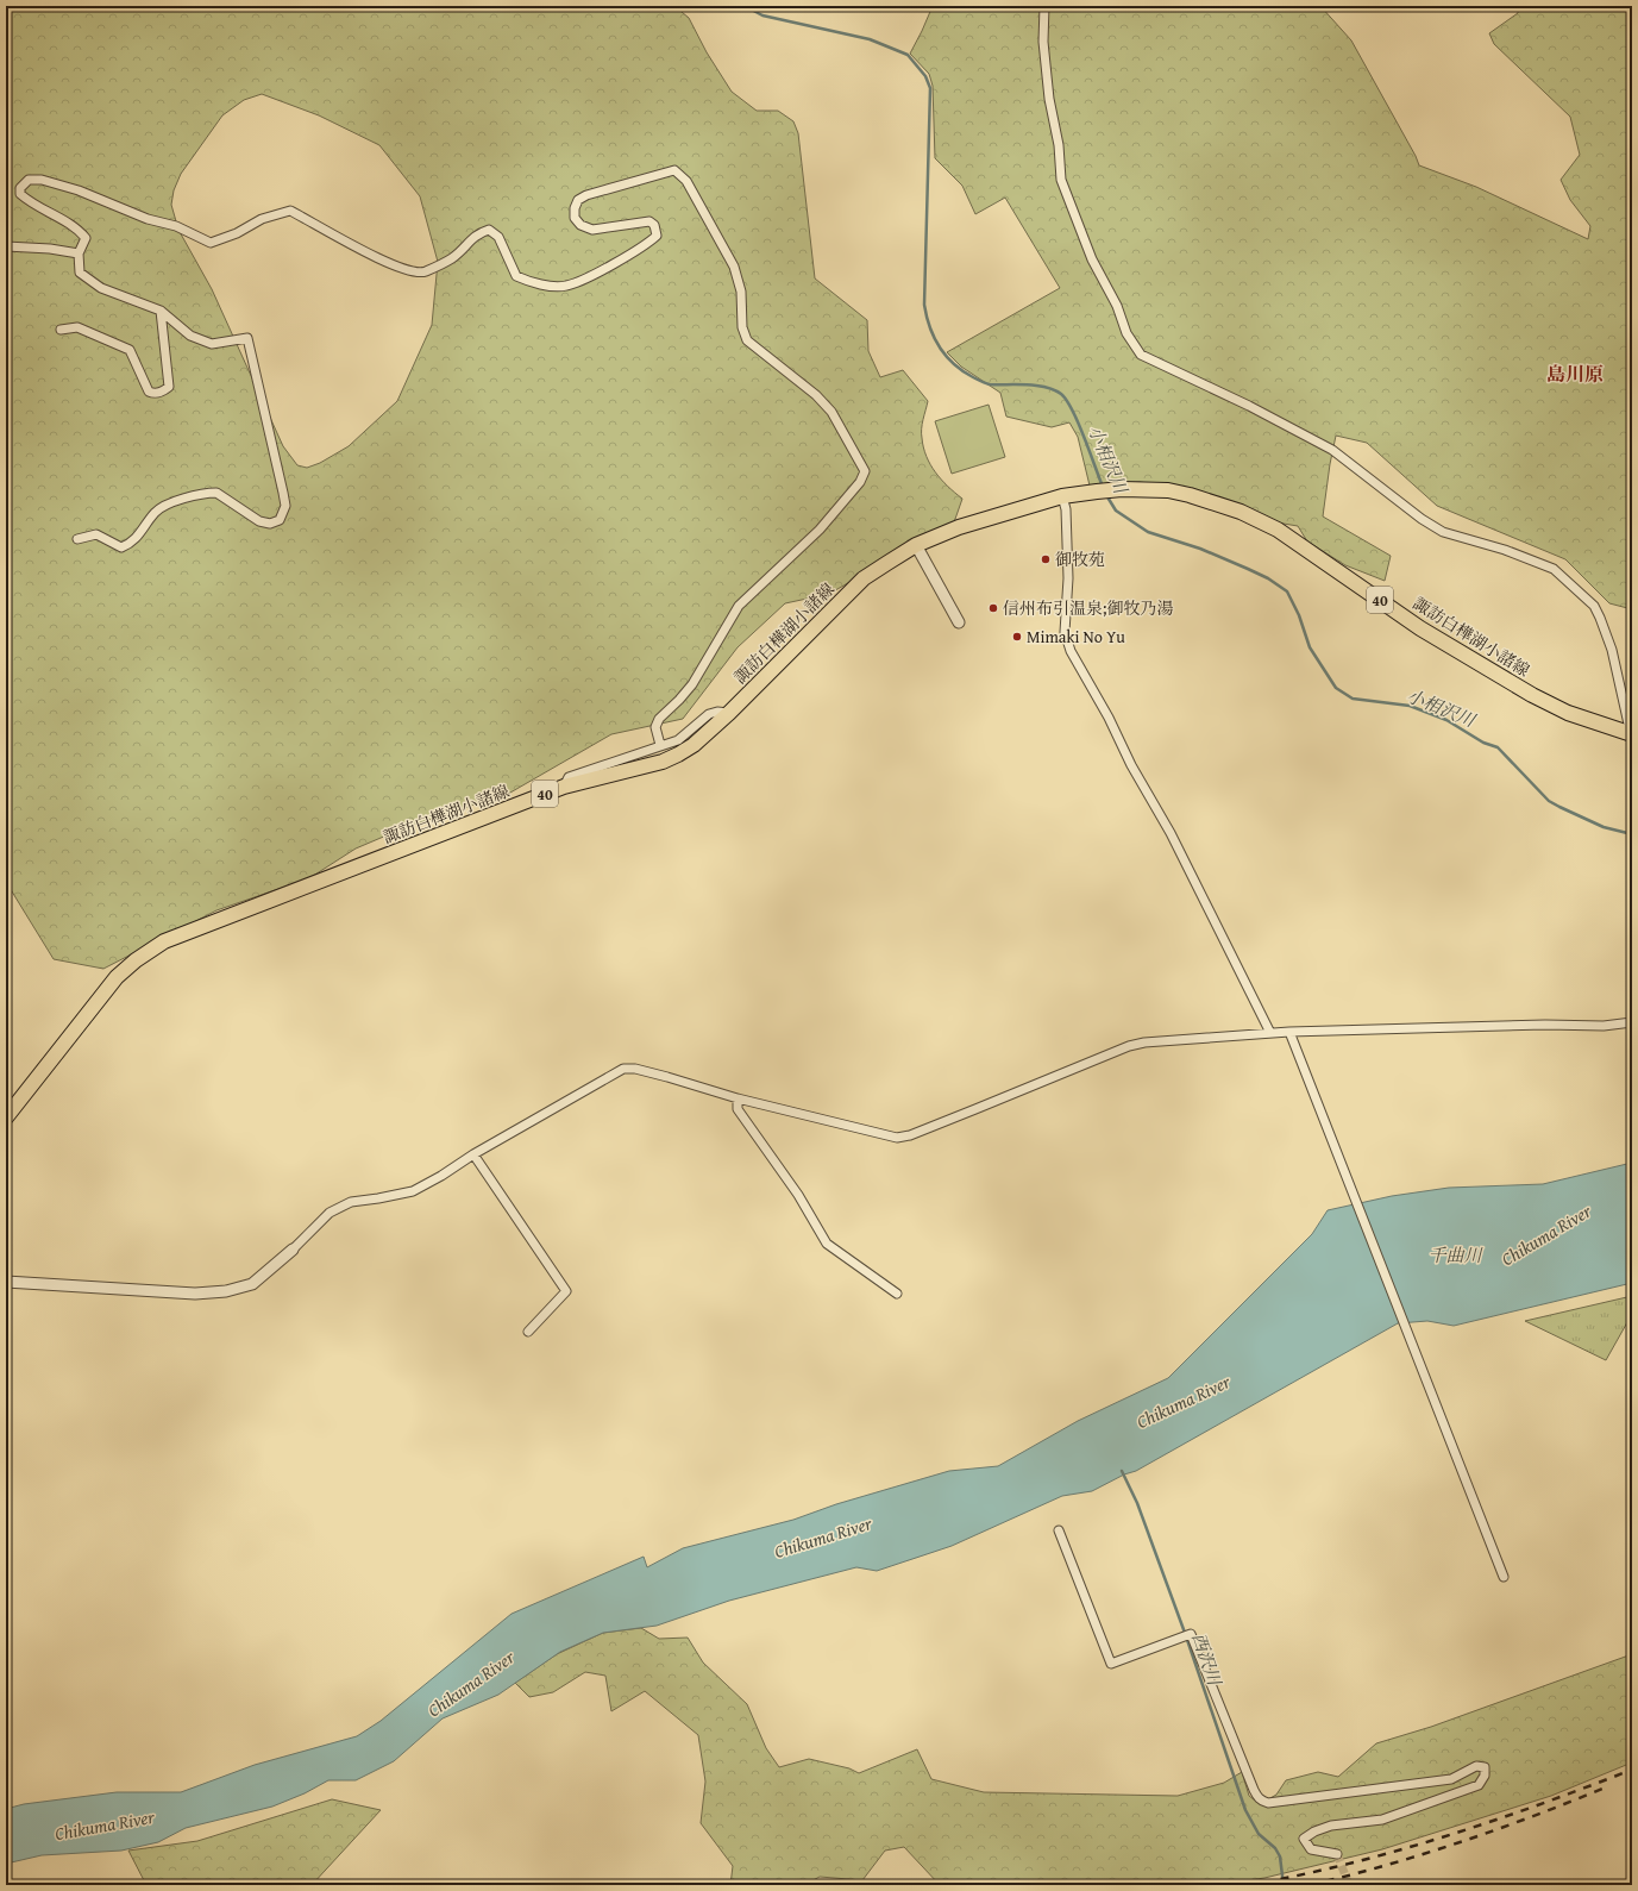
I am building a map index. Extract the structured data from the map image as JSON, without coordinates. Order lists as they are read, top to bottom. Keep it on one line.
{"streets":{"main road":["40","諏訪白樺湖小諸線"]},"districts":["島川原"],"water":["小相沢川","Chikuma River","千曲川","西沢川"],"places":["御牧苑","信州布引温泉;御牧乃湯","Mimaki No Yu"]}
